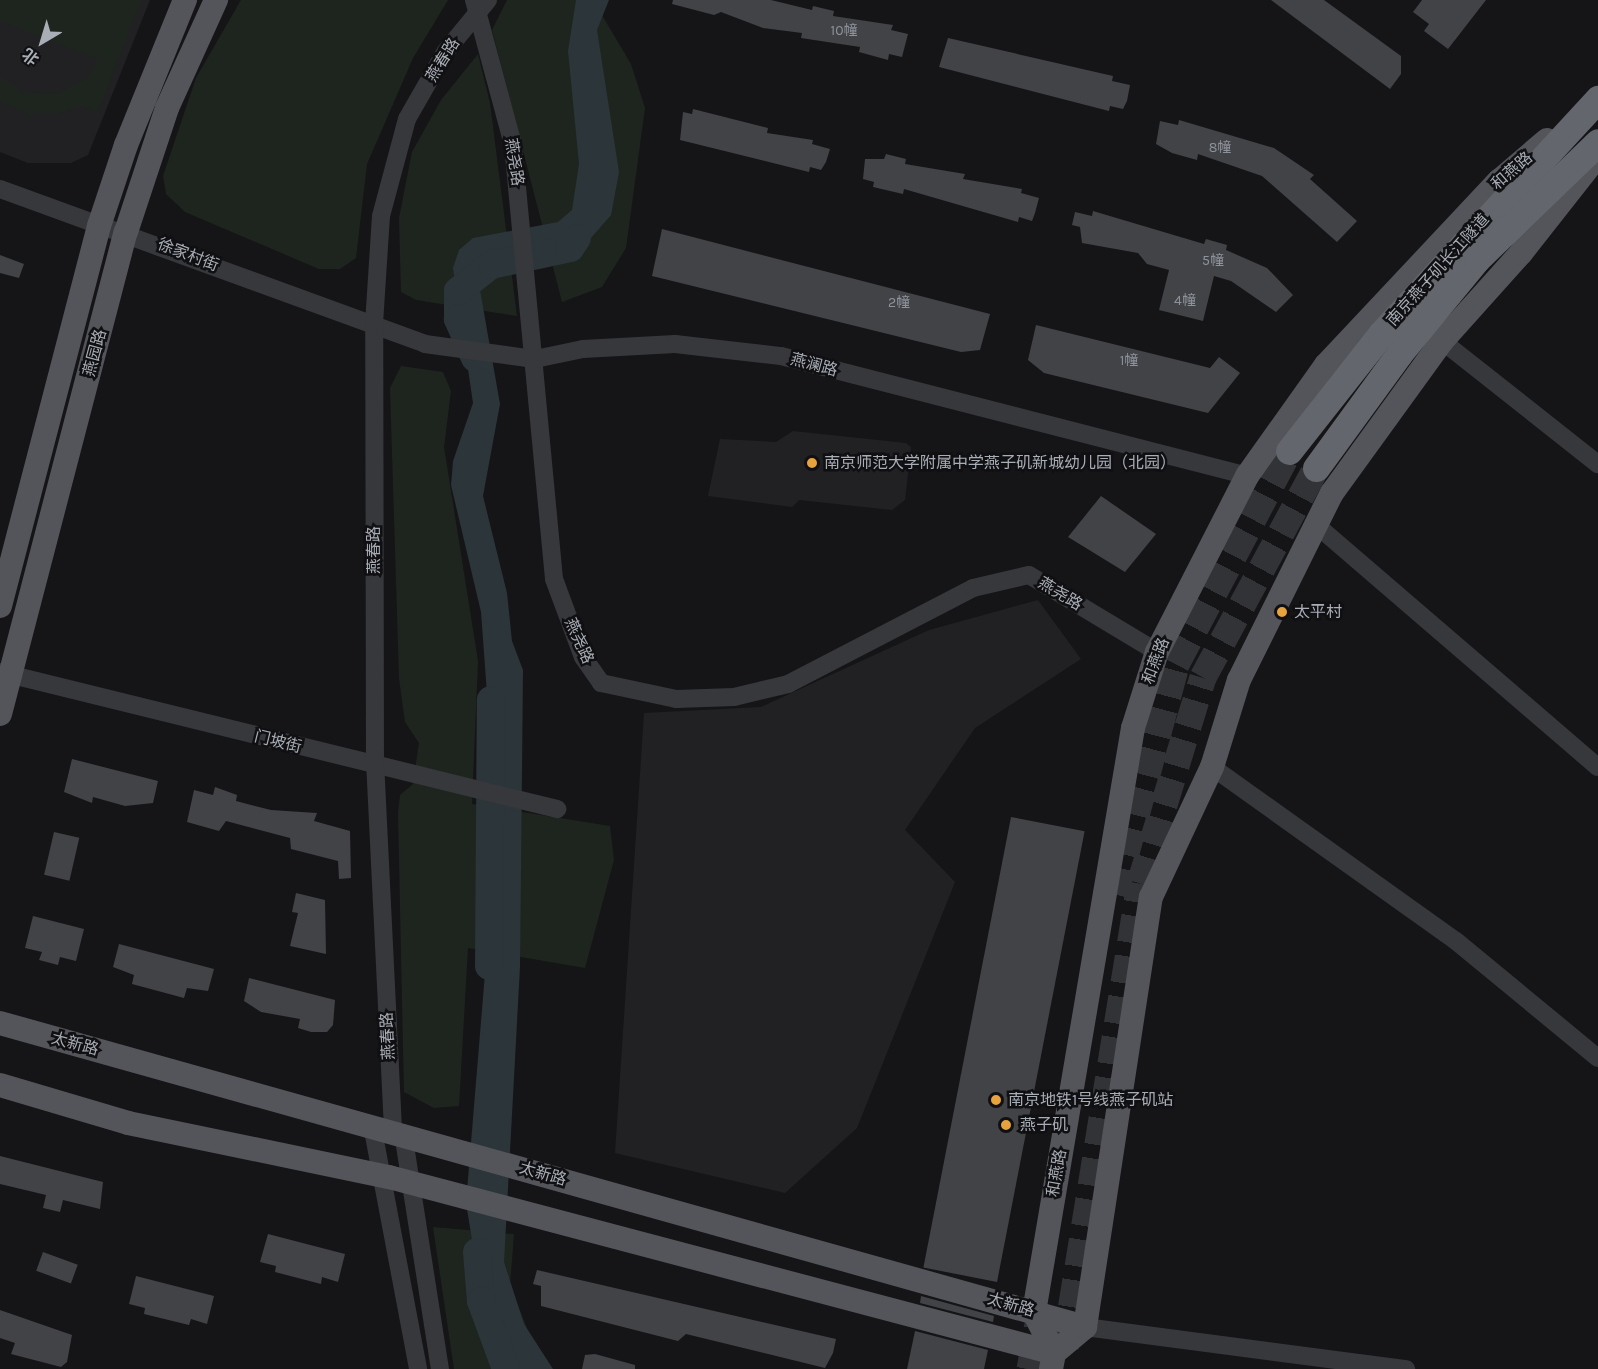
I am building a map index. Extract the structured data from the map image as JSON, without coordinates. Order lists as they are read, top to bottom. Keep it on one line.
{"streets":{"highway":["南京燕子矶长江隧道"],"main road":["和燕路","燕园路","太新路"],"street":["燕春路","燕尧路","徐家村街","燕澜路","门坡街"]},"crossings":[["燕春路","燕尧路"],["燕春路","徐家村街"],["燕春路","燕澜路"],["燕春路","门坡街"],["燕春路","太新路"],["燕尧路","和燕路"],["燕尧路","燕澜路"],["和燕路","南京燕子矶长江隧道"],["和燕路","燕澜路"],["和燕路","太新路"],["徐家村街","燕园路"],["徐家村街","燕澜路"],["燕园路","门坡街"]],"places":["南京师范大学附属中学燕子矶新城幼儿园（北园）","太平村","南京地铁1号线燕子矶站","燕子矶"],"house_numbers":["10幢","8幢","5幢","4幢","2幢","1幢"],"north":"bottom left"}
